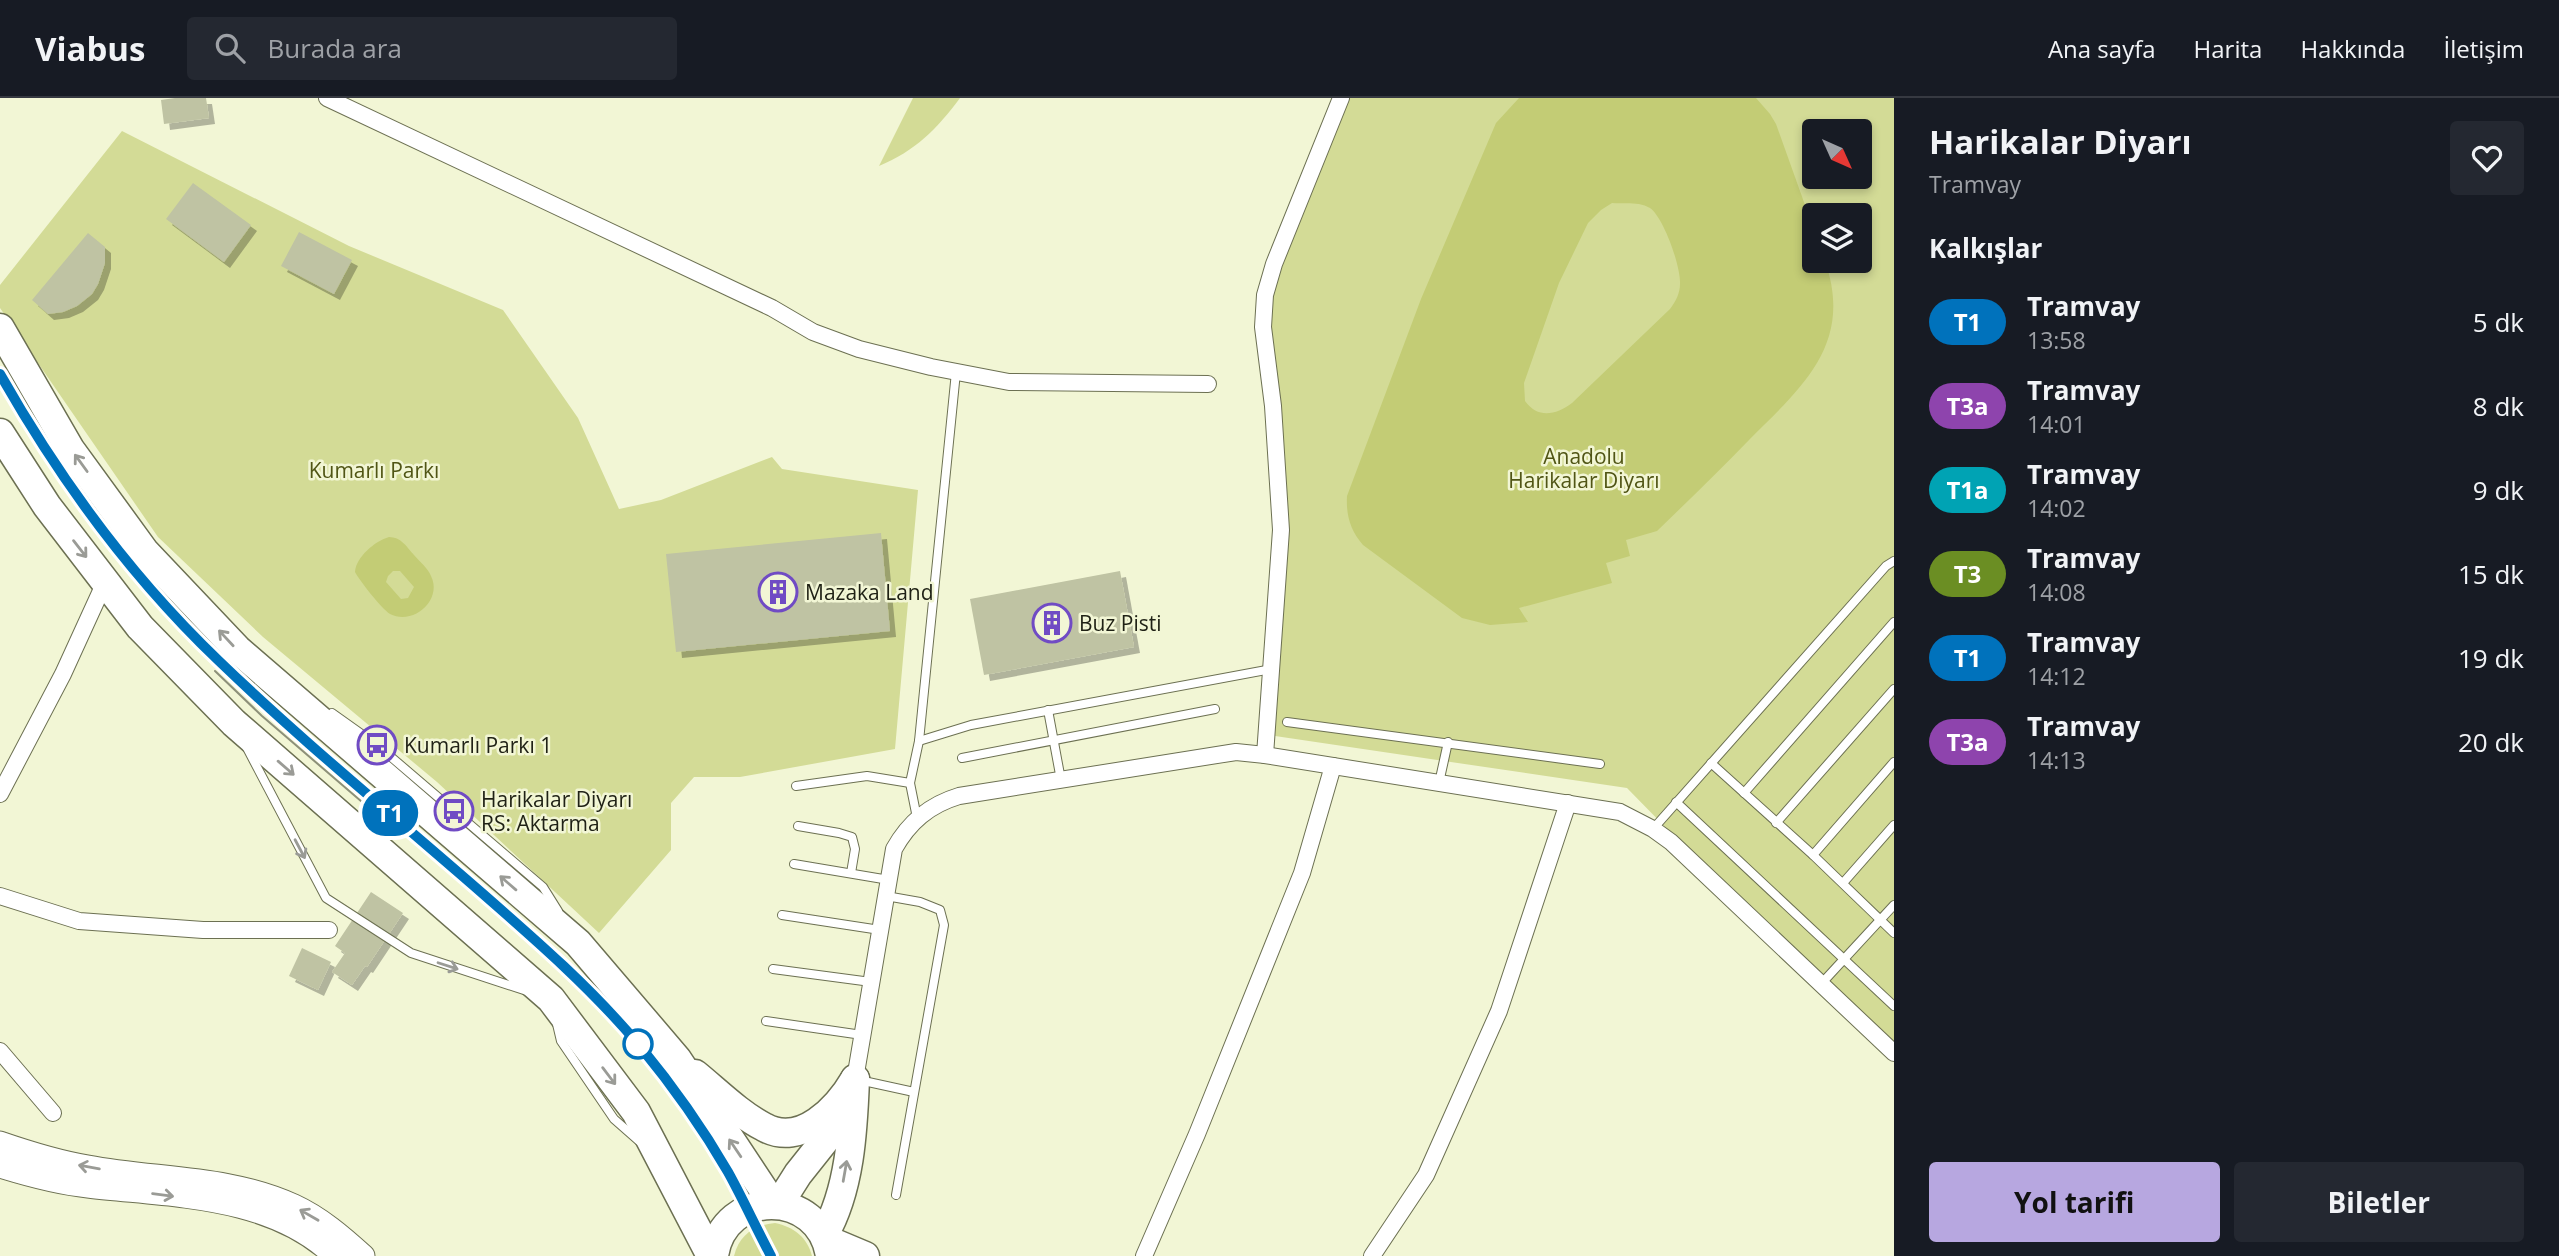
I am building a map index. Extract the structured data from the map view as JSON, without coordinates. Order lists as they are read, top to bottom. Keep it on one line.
{"parks":["Anadolu Harikalar Diyarı","Kumarlı Parkı"],"places":{"building":["Mazaka Land","Buz Pisti"],"bus stop":["Kumarlı Parkı 1","Harikalar Diyarı RS: Aktarma"]},"lines":["tram line T1"],"north":"bottom right","page":{"header":"Viabus","search":"Burada ara","nav":["Ana sayfa","Harita","Hakkında","İletişim"],"on_map":"T1","heading":[["Harikalar Diyarı","Tramvay"],"Kalkışlar"],"list":[{"mark":"T1","name":"Tramvay","note":"13:58","value":"5 dk"},{"mark":"T3a","name":"Tramvay","note":"14:01","value":"8 dk"},{"mark":"T1a","name":"Tramvay","note":"14:02","value":"9 dk"},{"mark":"T3","name":"Tramvay","note":"14:08","value":"15 dk"},{"mark":"T1","name":"Tramvay","note":"14:12","value":"19 dk"},{"mark":"T3a","name":"Tramvay","note":"14:13","value":"20 dk"}],"buttons":["Yol tarifi","Biletler"]}}
